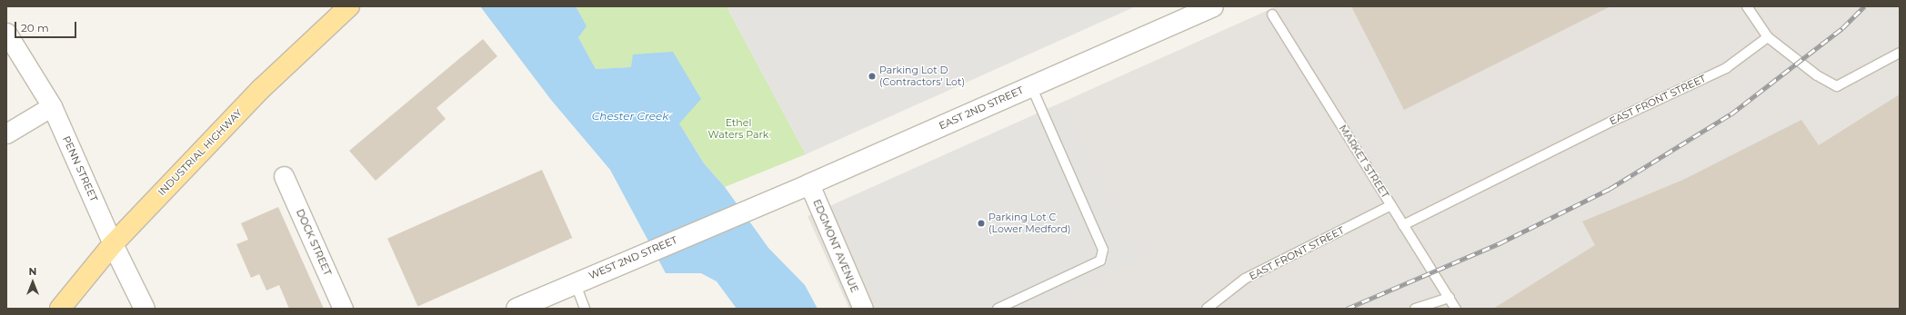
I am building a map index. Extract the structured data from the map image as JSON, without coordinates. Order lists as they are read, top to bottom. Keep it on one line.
{"streets":{"main road":["INDUSTRIAL HIGHWAY"],"street":["EAST 2ND STREET","PENN STREET","DOCK STREET","EDGMONT AVENUE","WEST 2ND STREET"],"lane":["EAST FRONT STREET","MARKET STREET"]},"crossings":[["EAST FRONT STREET","MARKET STREET"],["EAST 2ND STREET","EDGMONT AVENUE"],["EAST 2ND STREET","WEST 2ND STREET"],["INDUSTRIAL HIGHWAY","PENN STREET"]],"water":["Chester Creek"],"parks":["Ethel Waters Park"],"places":["Parking Lot D (Contractors' Lot)","Parking Lot C (Lower Medford)"],"scale_bar":"20 m","north":"top"}
